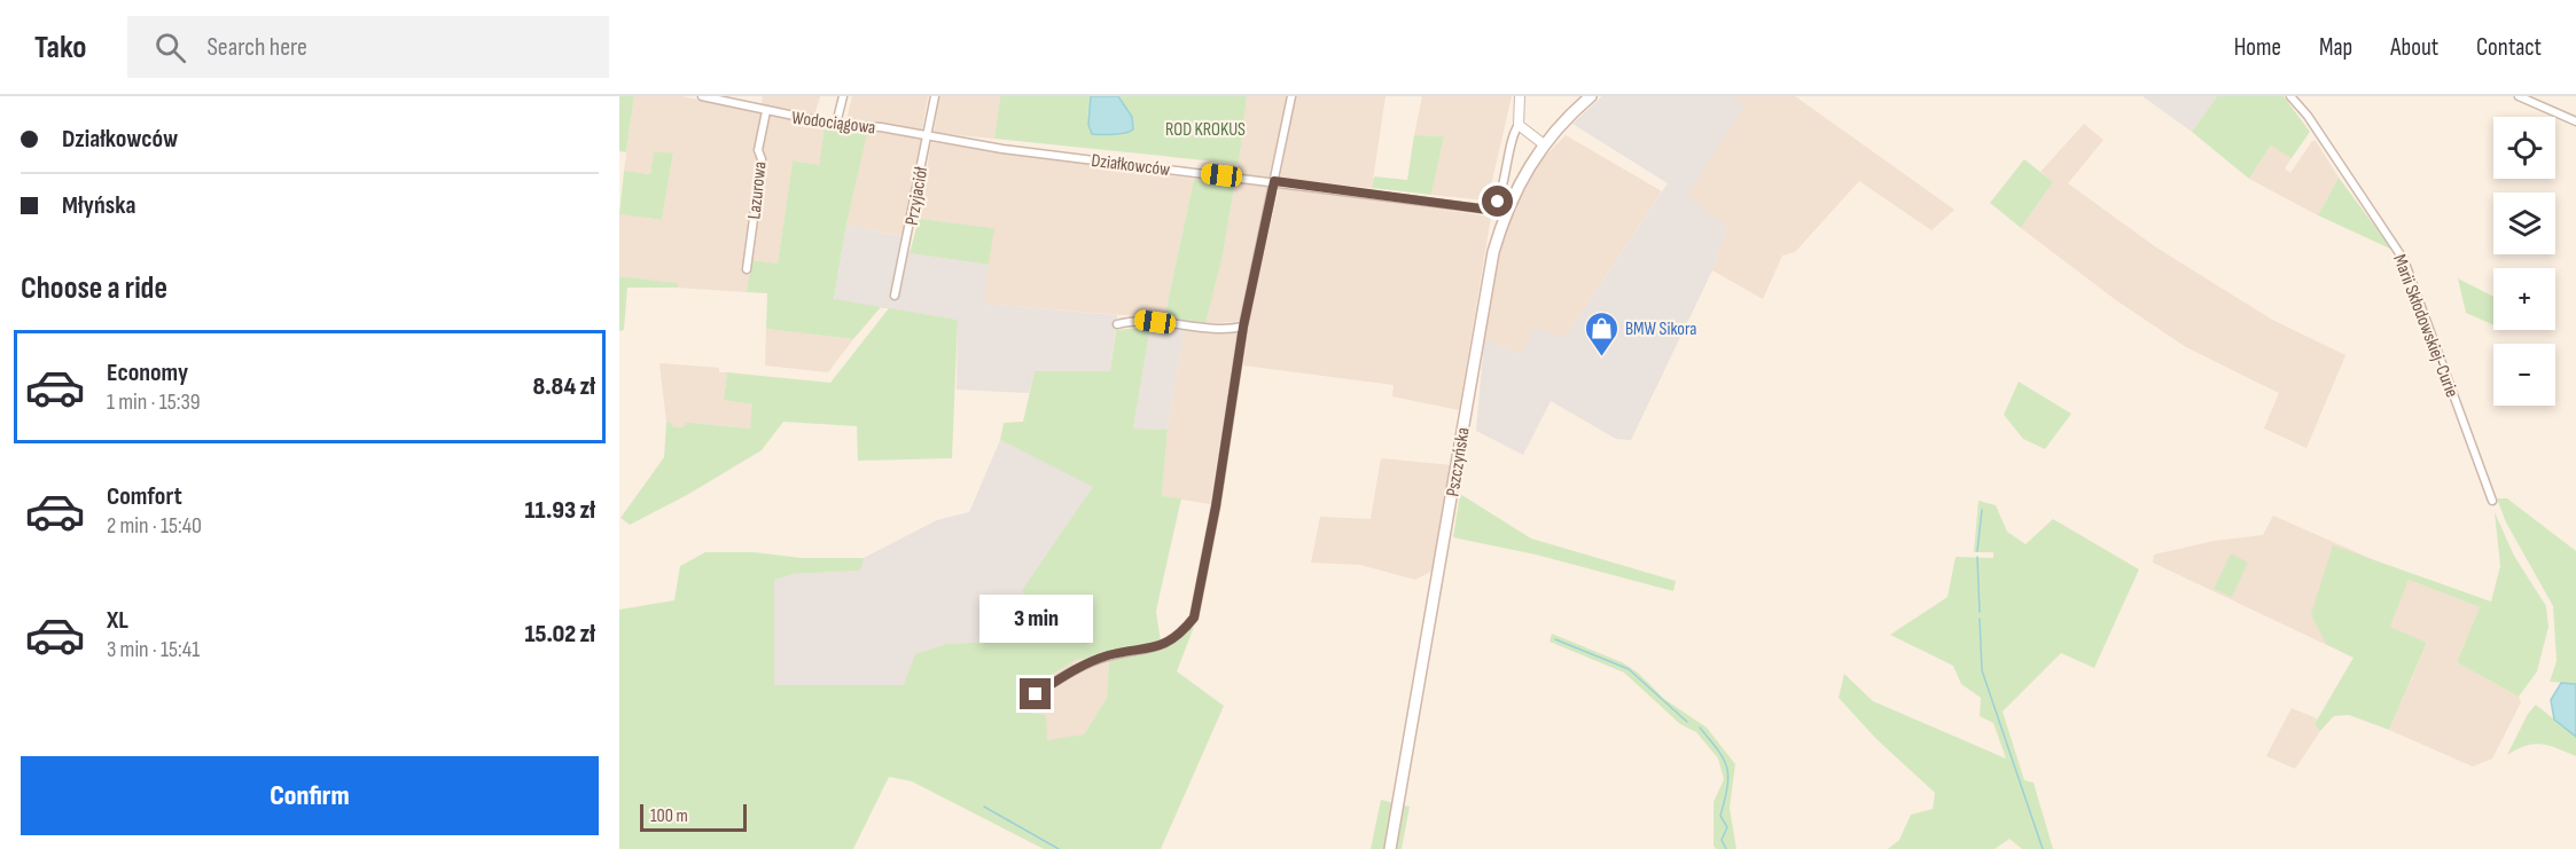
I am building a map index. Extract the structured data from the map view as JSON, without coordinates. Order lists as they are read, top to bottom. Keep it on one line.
{"streets":{"main road":["Pszczyńska"],"street":["Wodociągowa","Działkowców","Lazurowa","Przyjaciół","Marii Skłodowskiej-Curie"]},"crossings":[["Wodociągowa","Działkowców"],["Wodociągowa","Lazurowa"],["Wodociągowa","Przyjaciół"],["Działkowców","Przyjaciół"]],"parks":["ROD KROKUS"],"places":{"shop":["BMW Sikora"]},"scale_bar":"100 m","page":{"header":"Tako","search":"Search here","nav":["Home","Map","About","Contact"],"banner":["Działkowców","Młyńska"],"map_buttons":["+","−"],"heading":"Choose a ride","list":[{"name":"Economy","note":"1 min · 15:39","value":"8.84 zł"},{"name":"Comfort","note":"2 min · 15:40","value":"11.93 zł"},{"name":"XL","note":"3 min · 15:41","value":"15.02 zł"}],"bubble":"3 min","buttons":"Confirm","scale":"100 m"}}
